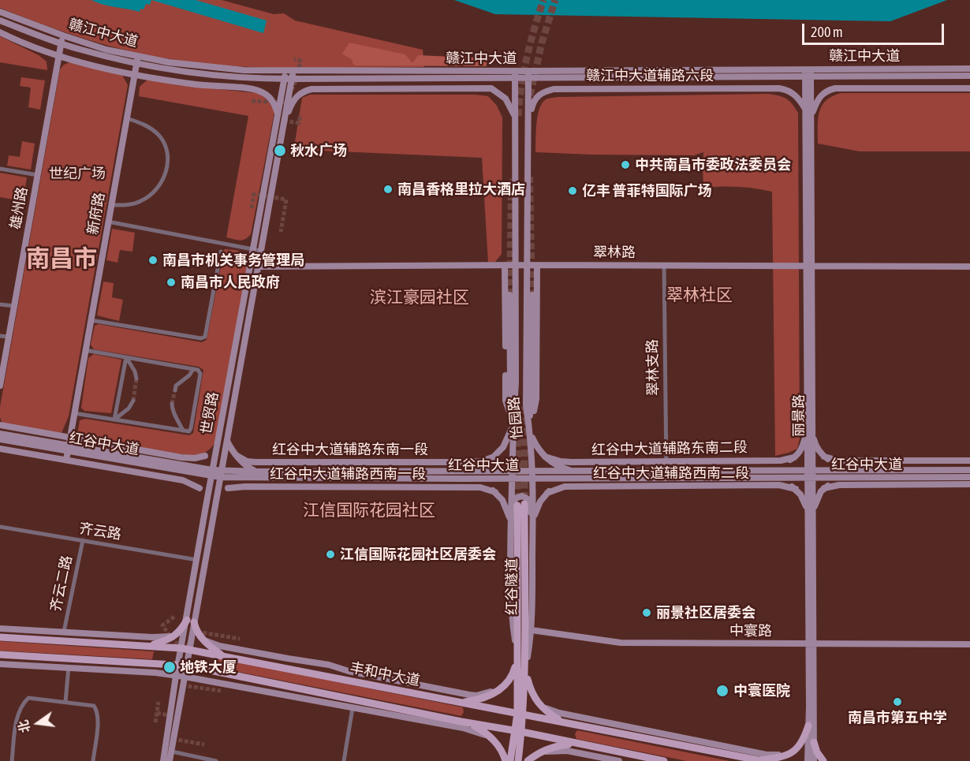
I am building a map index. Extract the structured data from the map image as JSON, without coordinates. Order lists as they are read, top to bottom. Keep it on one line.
{"streets":{"main road":["赣江中大道","赣江中大道辅路六段","雄州路","新府路","翠林路","世贸路","丽景路","怡园路","红谷中大道","红谷中大道辅路东南二段","红谷中大道辅路东南一段","红谷中大道辅路西南二段","红谷中大道辅路西南一段","红谷隧道","中寰路","丰和中大道"],"street":["翠林支路","齐云路","齐云二路"]},"crossings":[["赣江中大道","雄州路"],["赣江中大道","新府路"],["赣江中大道","世贸路"],["赣江中大道","丽景路"],["赣江中大道","怡园路"],["赣江中大道辅路六段","丽景路"],["赣江中大道辅路六段","怡园路"],["新府路","红谷中大道"],["翠林路","翠林支路"],["翠林路","世贸路"],["翠林路","丽景路"],["翠林路","怡园路"],["翠林支路","红谷中大道"],["翠林支路","红谷中大道辅路东南二段"],["世贸路","红谷中大道"],["世贸路","齐云路"],["世贸路","丰和中大道"],["丽景路","红谷中大道"],["丽景路","中寰路"],["怡园路","红谷中大道"],["怡园路","红谷隧道"],["怡园路","中寰路"],["怡园路","丰和中大道"],["齐云路","齐云二路"]],"districts":["南昌市","翠林社区","滨江豪园社区","江信国际花园社区"],"parks":["世纪广场"],"places":["秋水广场","中共南昌市委政法委员会","南昌香格里拉大酒店","亿丰 普菲特国际广场","南昌市机关事务管理局","南昌市人民政府","江信国际花园社区居委会","丽景社区居委会","地铁大厦","中寰医院","南昌市第五中学"],"scale_bar":"200 m","north":"left"}
